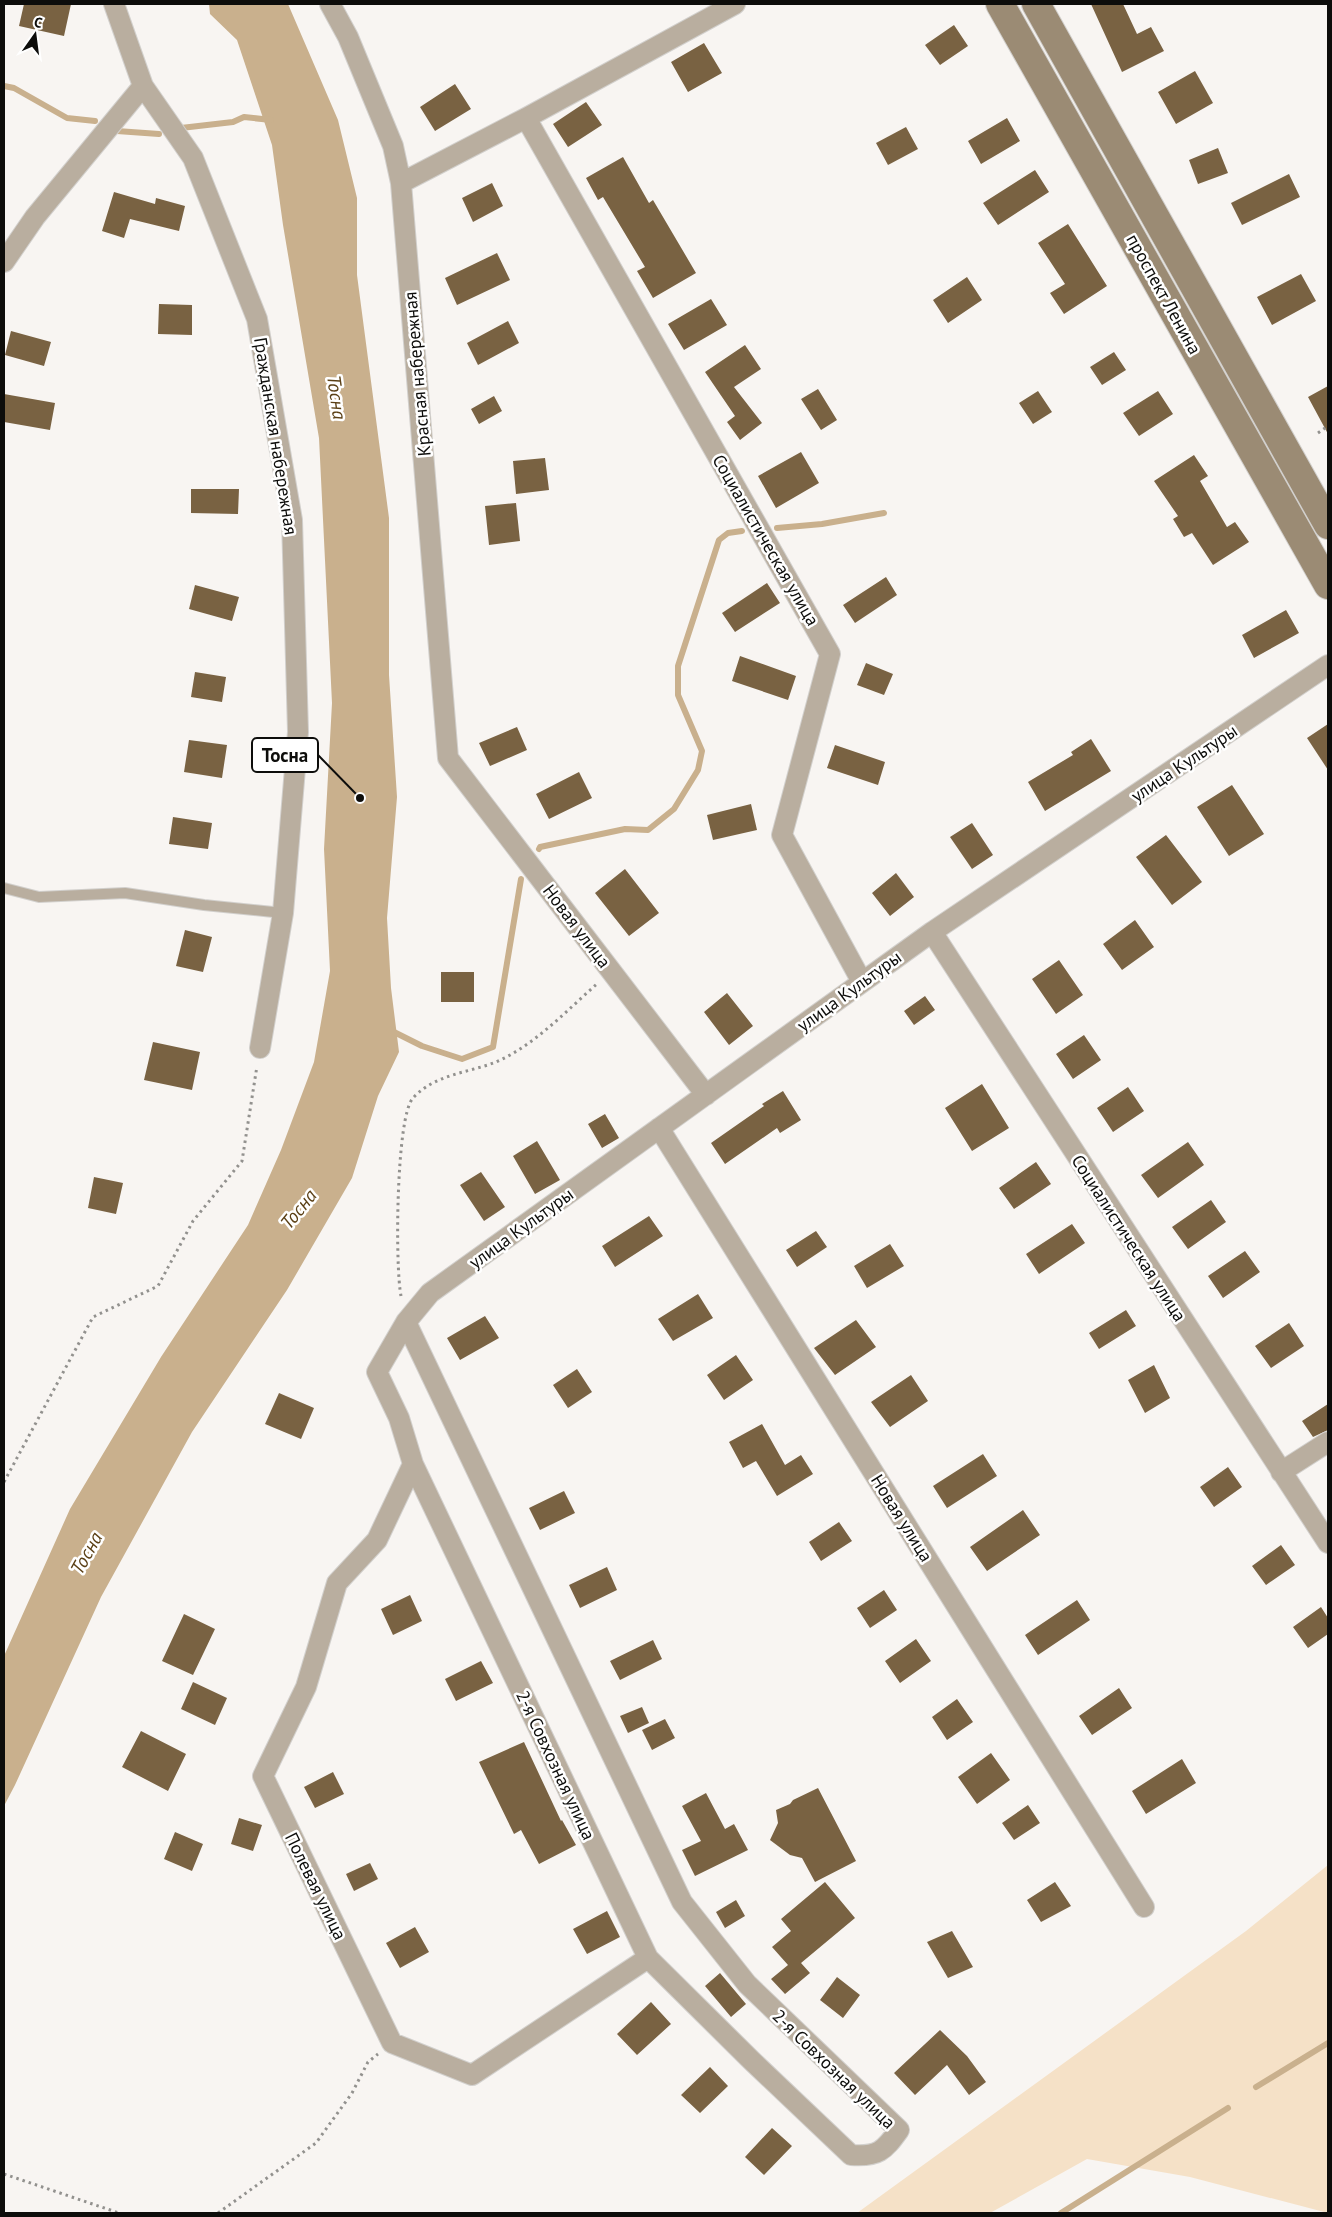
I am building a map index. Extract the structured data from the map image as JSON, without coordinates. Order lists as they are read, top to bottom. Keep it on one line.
{"streets":{"main road":["проспект Ленина"],"street":["Красная набережная","Гражданская набережная","Социалистическая улица","улица Культуры","Новая улица","2-я Совхозная улица","Полевая улица"]},"crossings":[["Красная набережная","Новая улица"],["Социалистическая улица","улица Культуры"],["улица Культуры","Новая улица"],["улица Культуры","2-я Совхозная улица"],["2-я Совхозная улица","Полевая улица"]],"water":["Тосна"],"places":["Тосна"],"north":"top"}
